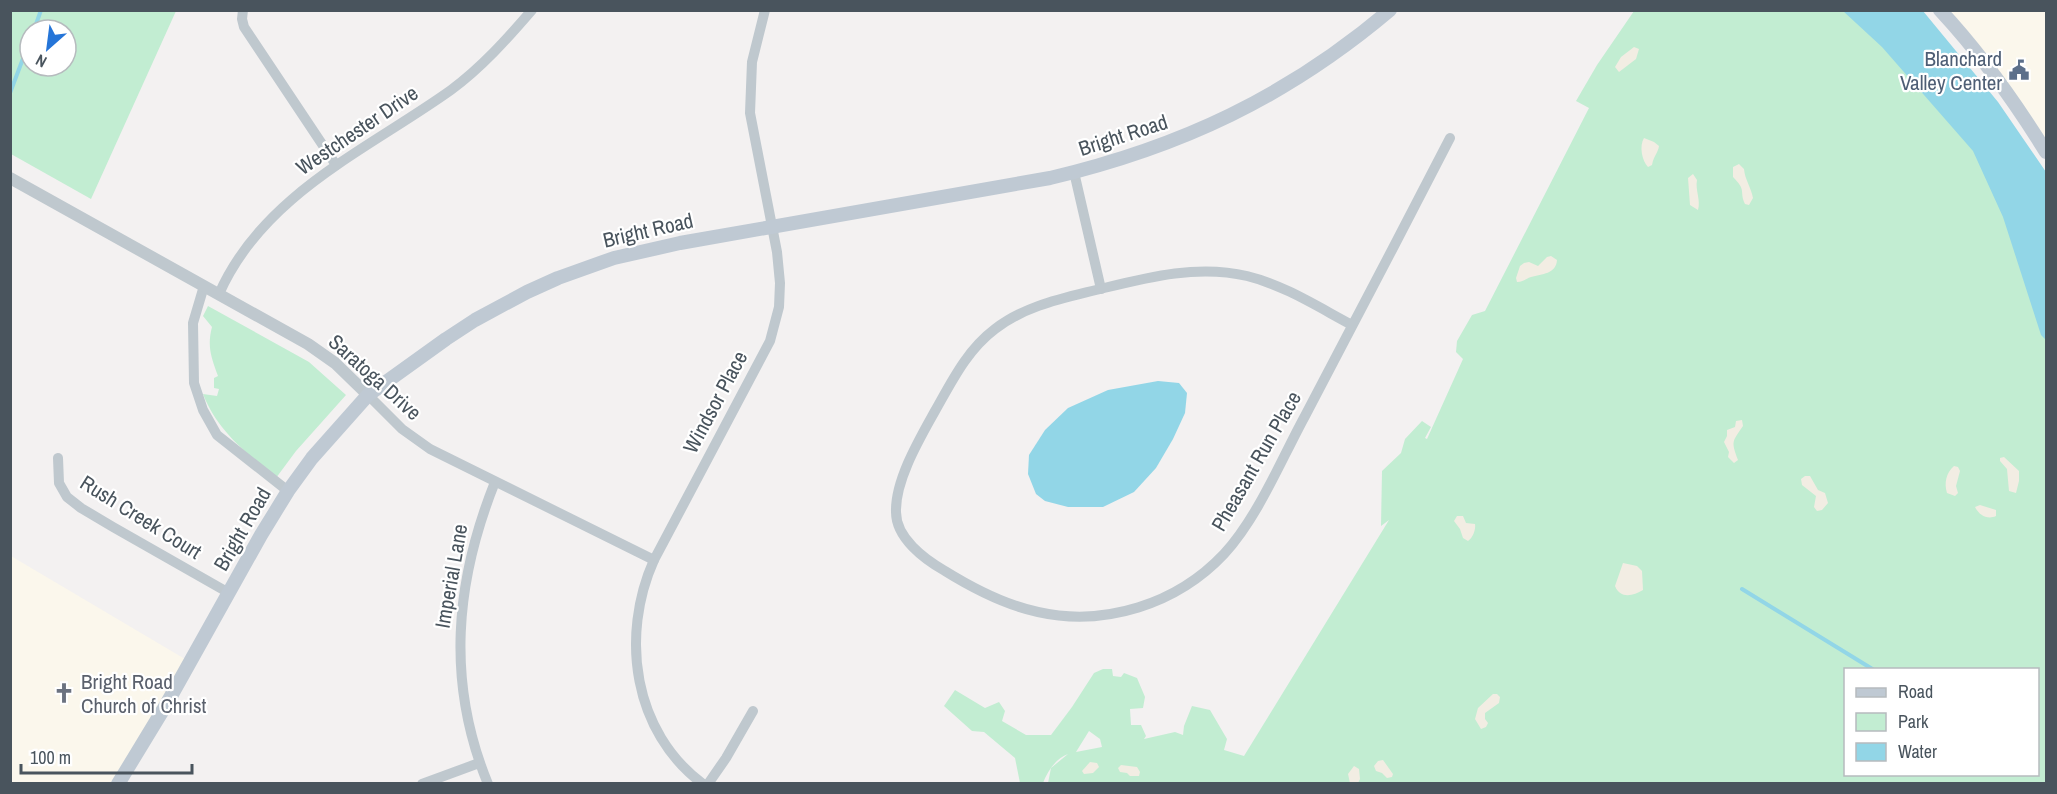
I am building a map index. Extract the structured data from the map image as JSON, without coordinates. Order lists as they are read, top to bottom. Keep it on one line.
{"streets":{"main road":["Bright Road"],"street":["Westchester Drive","Saratoga Drive","Windsor Place","Pheasant Run Place","Rush Creek Court","Imperial Lane"]},"crossings":[["Westchester Drive","Saratoga Drive"],["Bright Road","Saratoga Drive"],["Bright Road","Windsor Place"],["Bright Road","Rush Creek Court"],["Saratoga Drive","Windsor Place"],["Saratoga Drive","Imperial Lane"]],"places":{"public building":["Blanchard Valley Center"],"church":["Bright Road Church of Christ"]},"legend":["Road","Park","Water"],"scale_bar":"100 m","north":"bottom left"}
